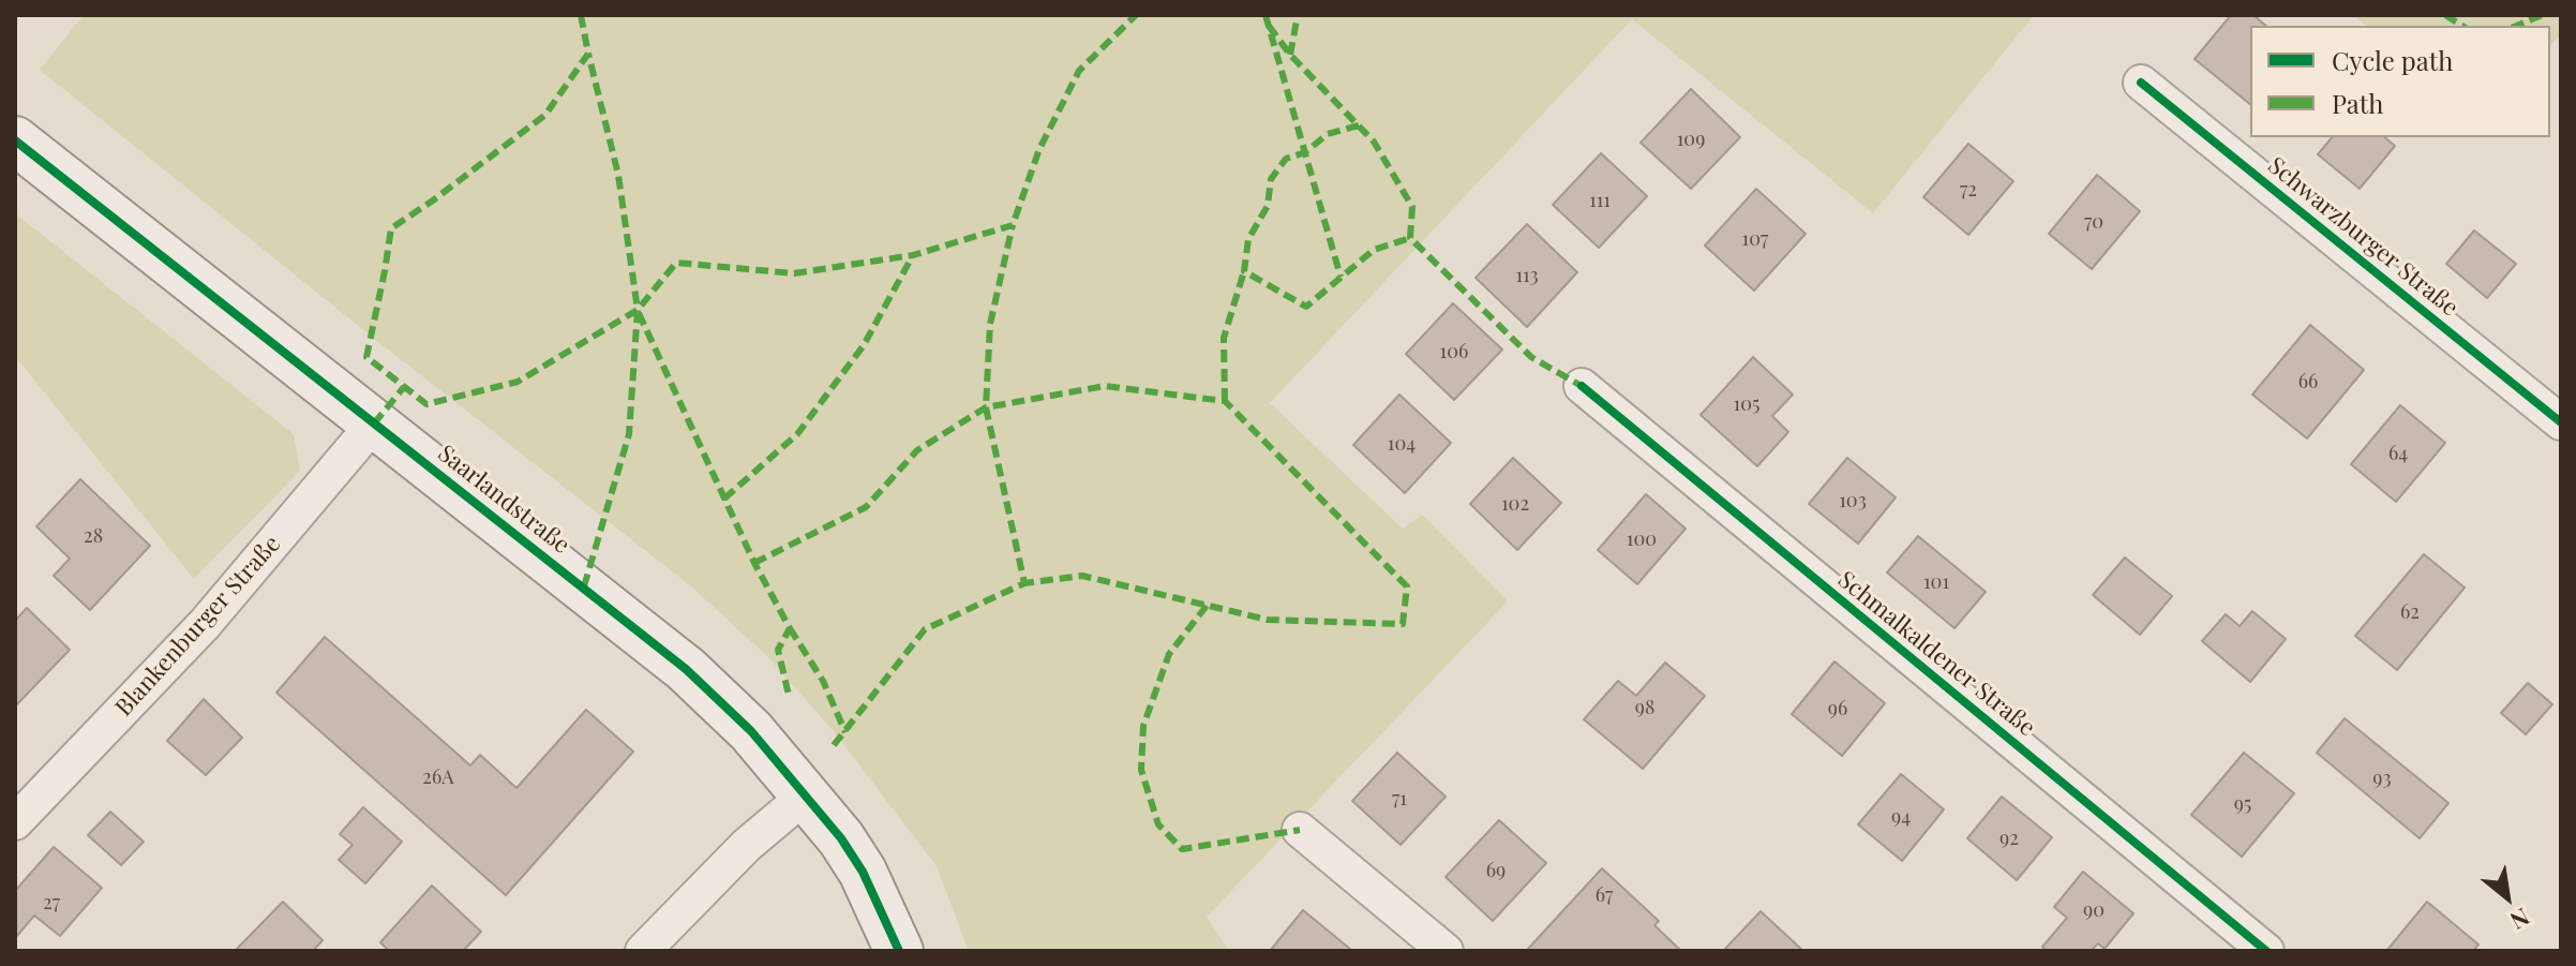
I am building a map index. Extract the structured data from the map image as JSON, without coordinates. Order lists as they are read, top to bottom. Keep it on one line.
{"streets":{"street":["Schwarzburger Straße","Saarlandstraße","Blankenburger Straße","Schmalkaldener Straße"]},"crossings":[["Saarlandstraße","Blankenburger Straße"]],"house_numbers":["109","72","111","70","107","113","106","66","105","104","64","103","102","28","100","101","62","98","96","26A","93","71","95","94","92","69","67","27","90"],"legend":["Cycle path","Path"],"north":"bottom right"}
